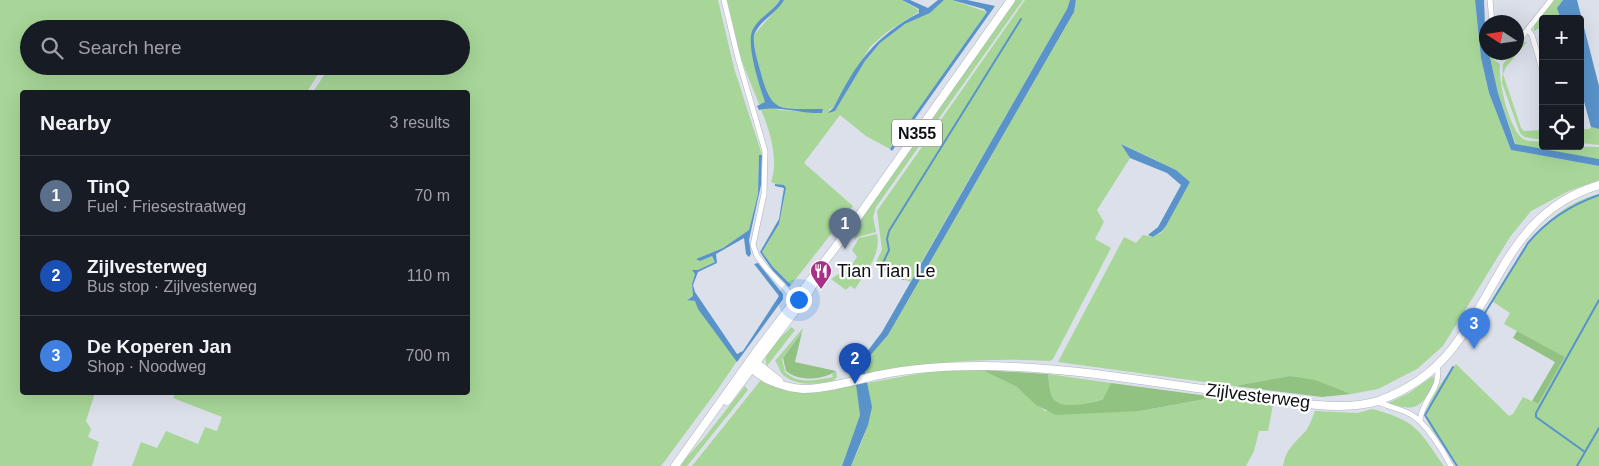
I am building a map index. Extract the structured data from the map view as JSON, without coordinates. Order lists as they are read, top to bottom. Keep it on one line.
{"streets":{"main road":["N355","Zijlvesterweg"]},"crossings":[["N355","Zijlvesterweg"]],"places":{"restaurant":["Tian Tian Le"]},"north":"left","page":{"map_buttons":["+","−"],"search":"Search here","heading":["Nearby","3 results"],"list":[{"mark":"1","name":"TinQ","note":"Fuel · Friesestraatweg","value":"70 m"},{"mark":"2","name":"Zijlvesterweg","note":"Bus stop · Zijlvesterweg","value":"110 m"},{"mark":"3","name":"De Koperen Jan","note":"Shop · Noodweg","value":"700 m"}],"pins":["1","3","2"]}}
